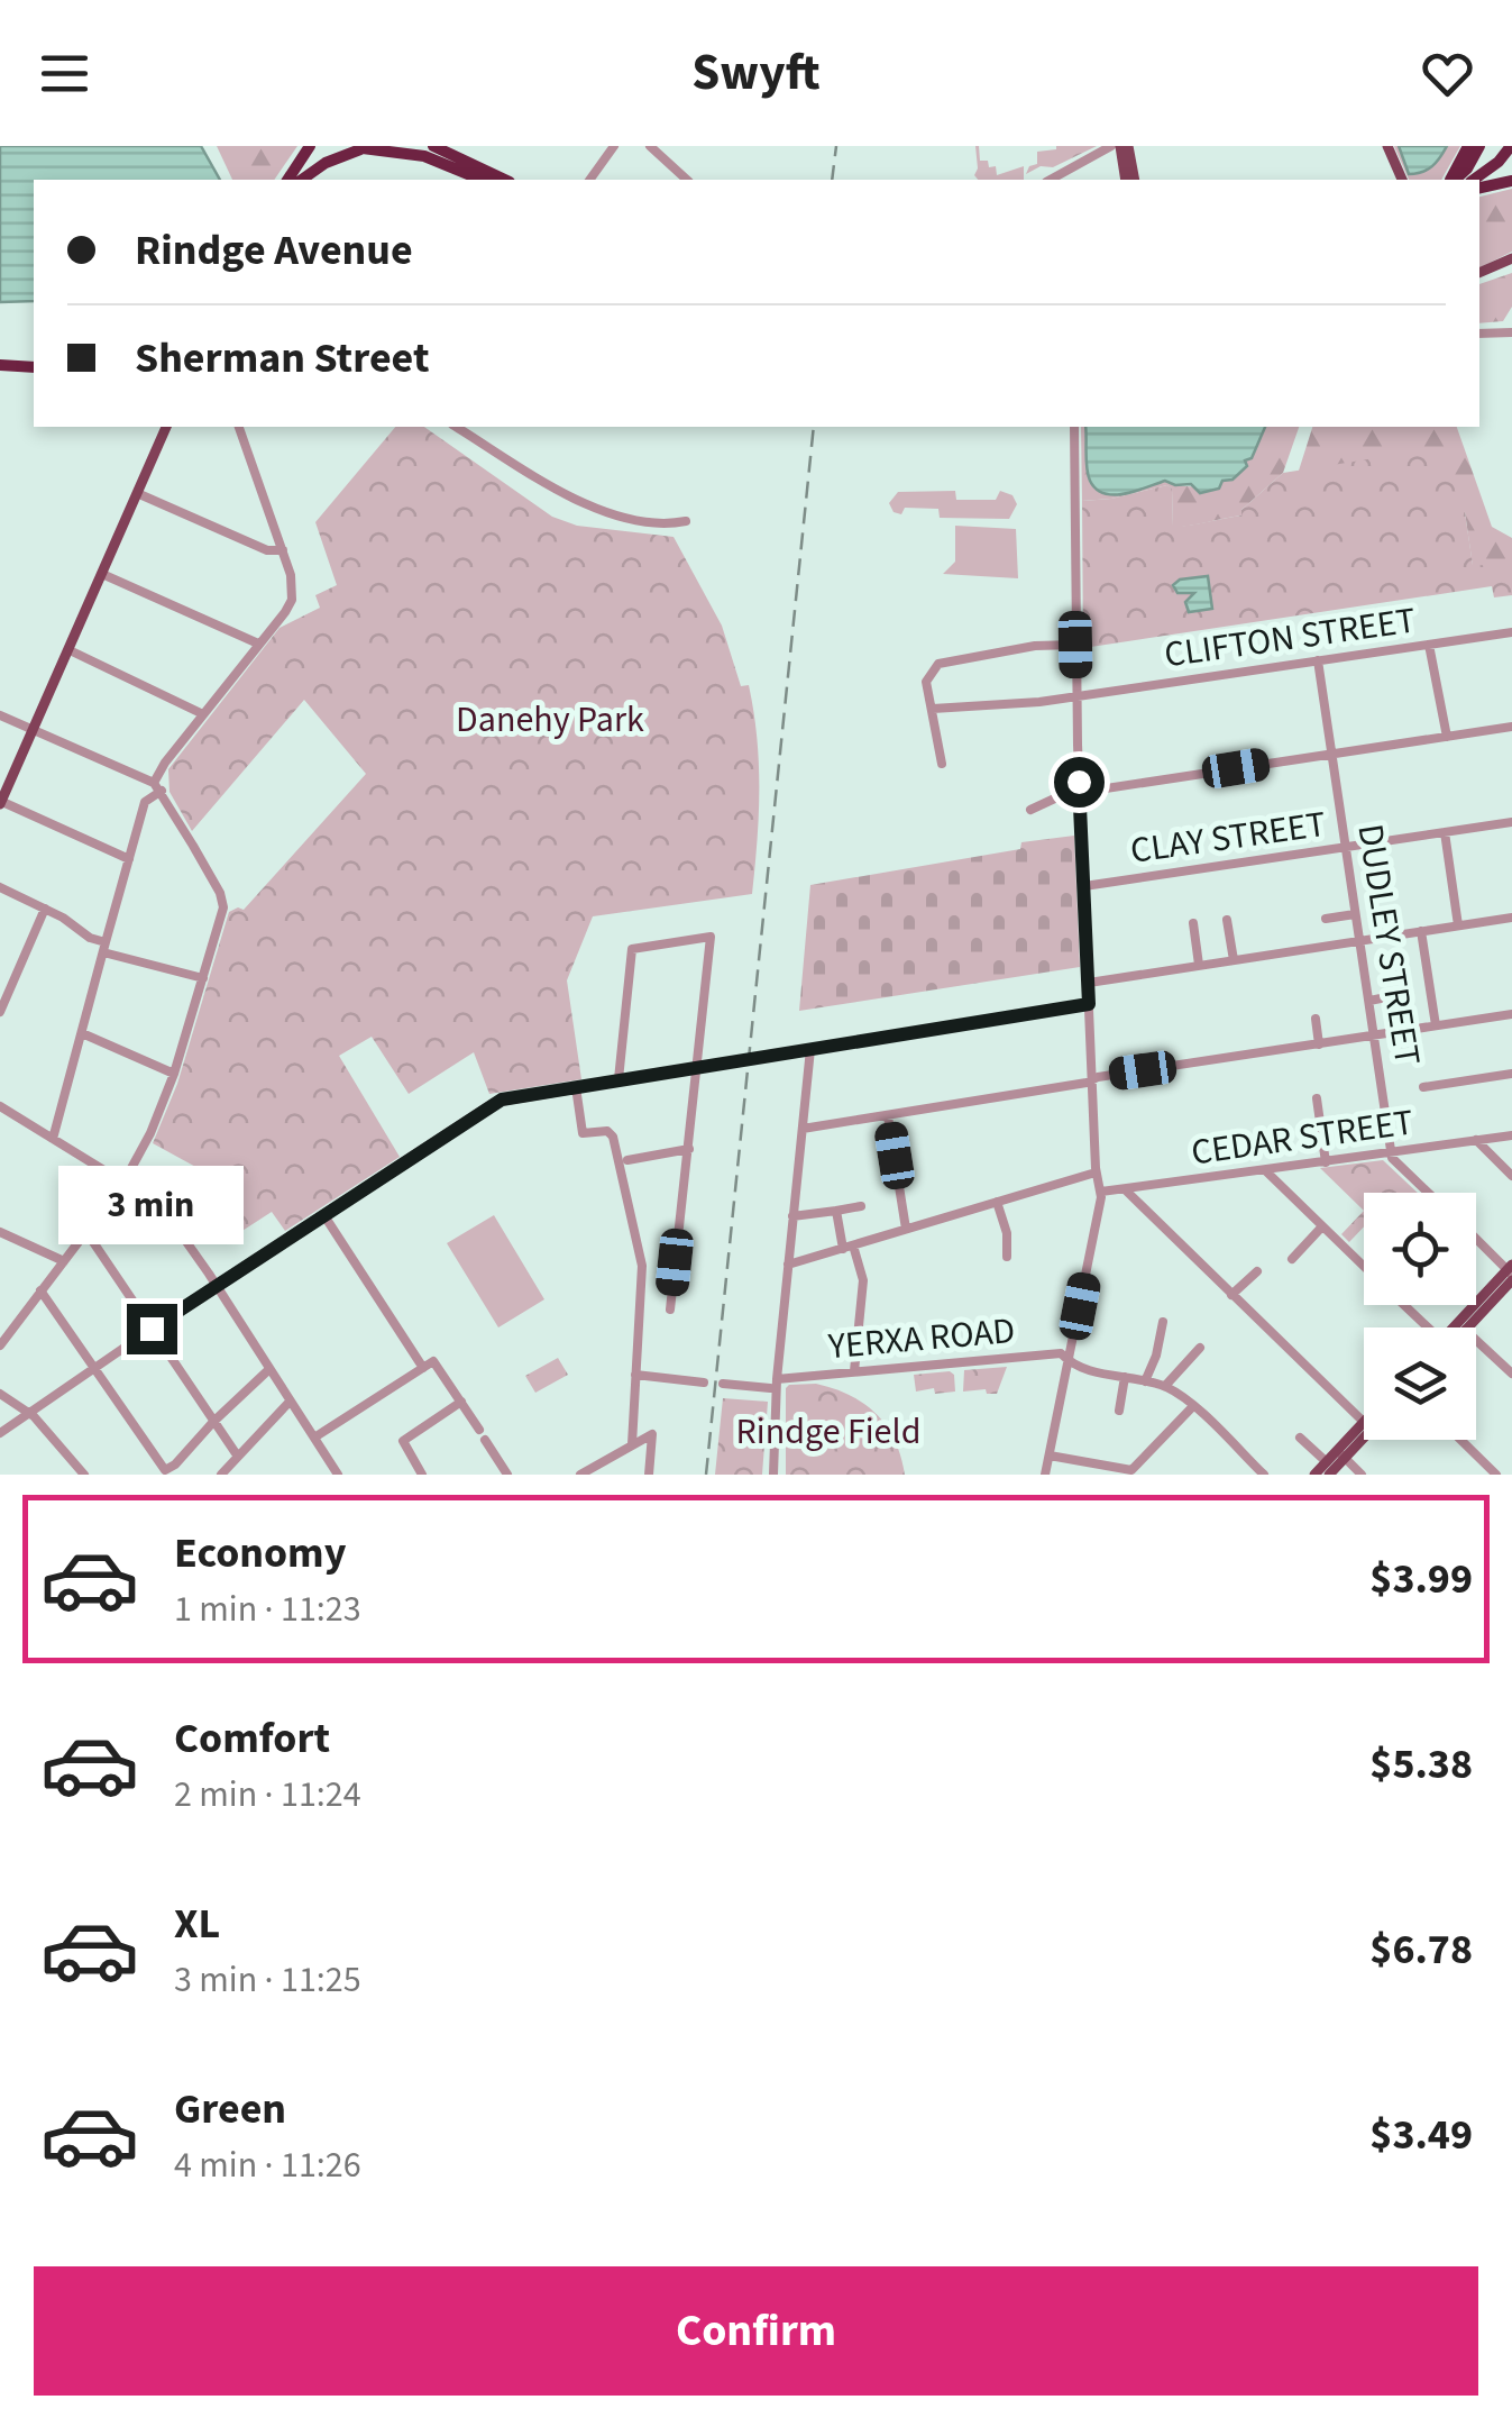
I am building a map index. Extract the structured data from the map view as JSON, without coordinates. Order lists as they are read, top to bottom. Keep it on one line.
{"streets":{"street":["CLIFTON STREET","CLAY STREET","DUDLEY STREET","CEDAR STREET","YERXA ROAD"]},"crossings":[["CLIFTON STREET","DUDLEY STREET"],["CLAY STREET","DUDLEY STREET"],["DUDLEY STREET","CEDAR STREET"]],"parks":["Danehy Park","Rindge Field"],"page":{"header":"Swyft","banner":["Rindge Avenue","Sherman Street"],"bubble":"3 min","list":[{"name":"Economy","note":"1 min · 11:23","value":"$3.99"},{"name":"Comfort","note":"2 min · 11:24","value":"$5.38"},{"name":"XL","note":"3 min · 11:25","value":"$6.78"},{"name":"Green","note":"4 min · 11:26","value":"$3.49"}],"buttons":"Confirm"}}
